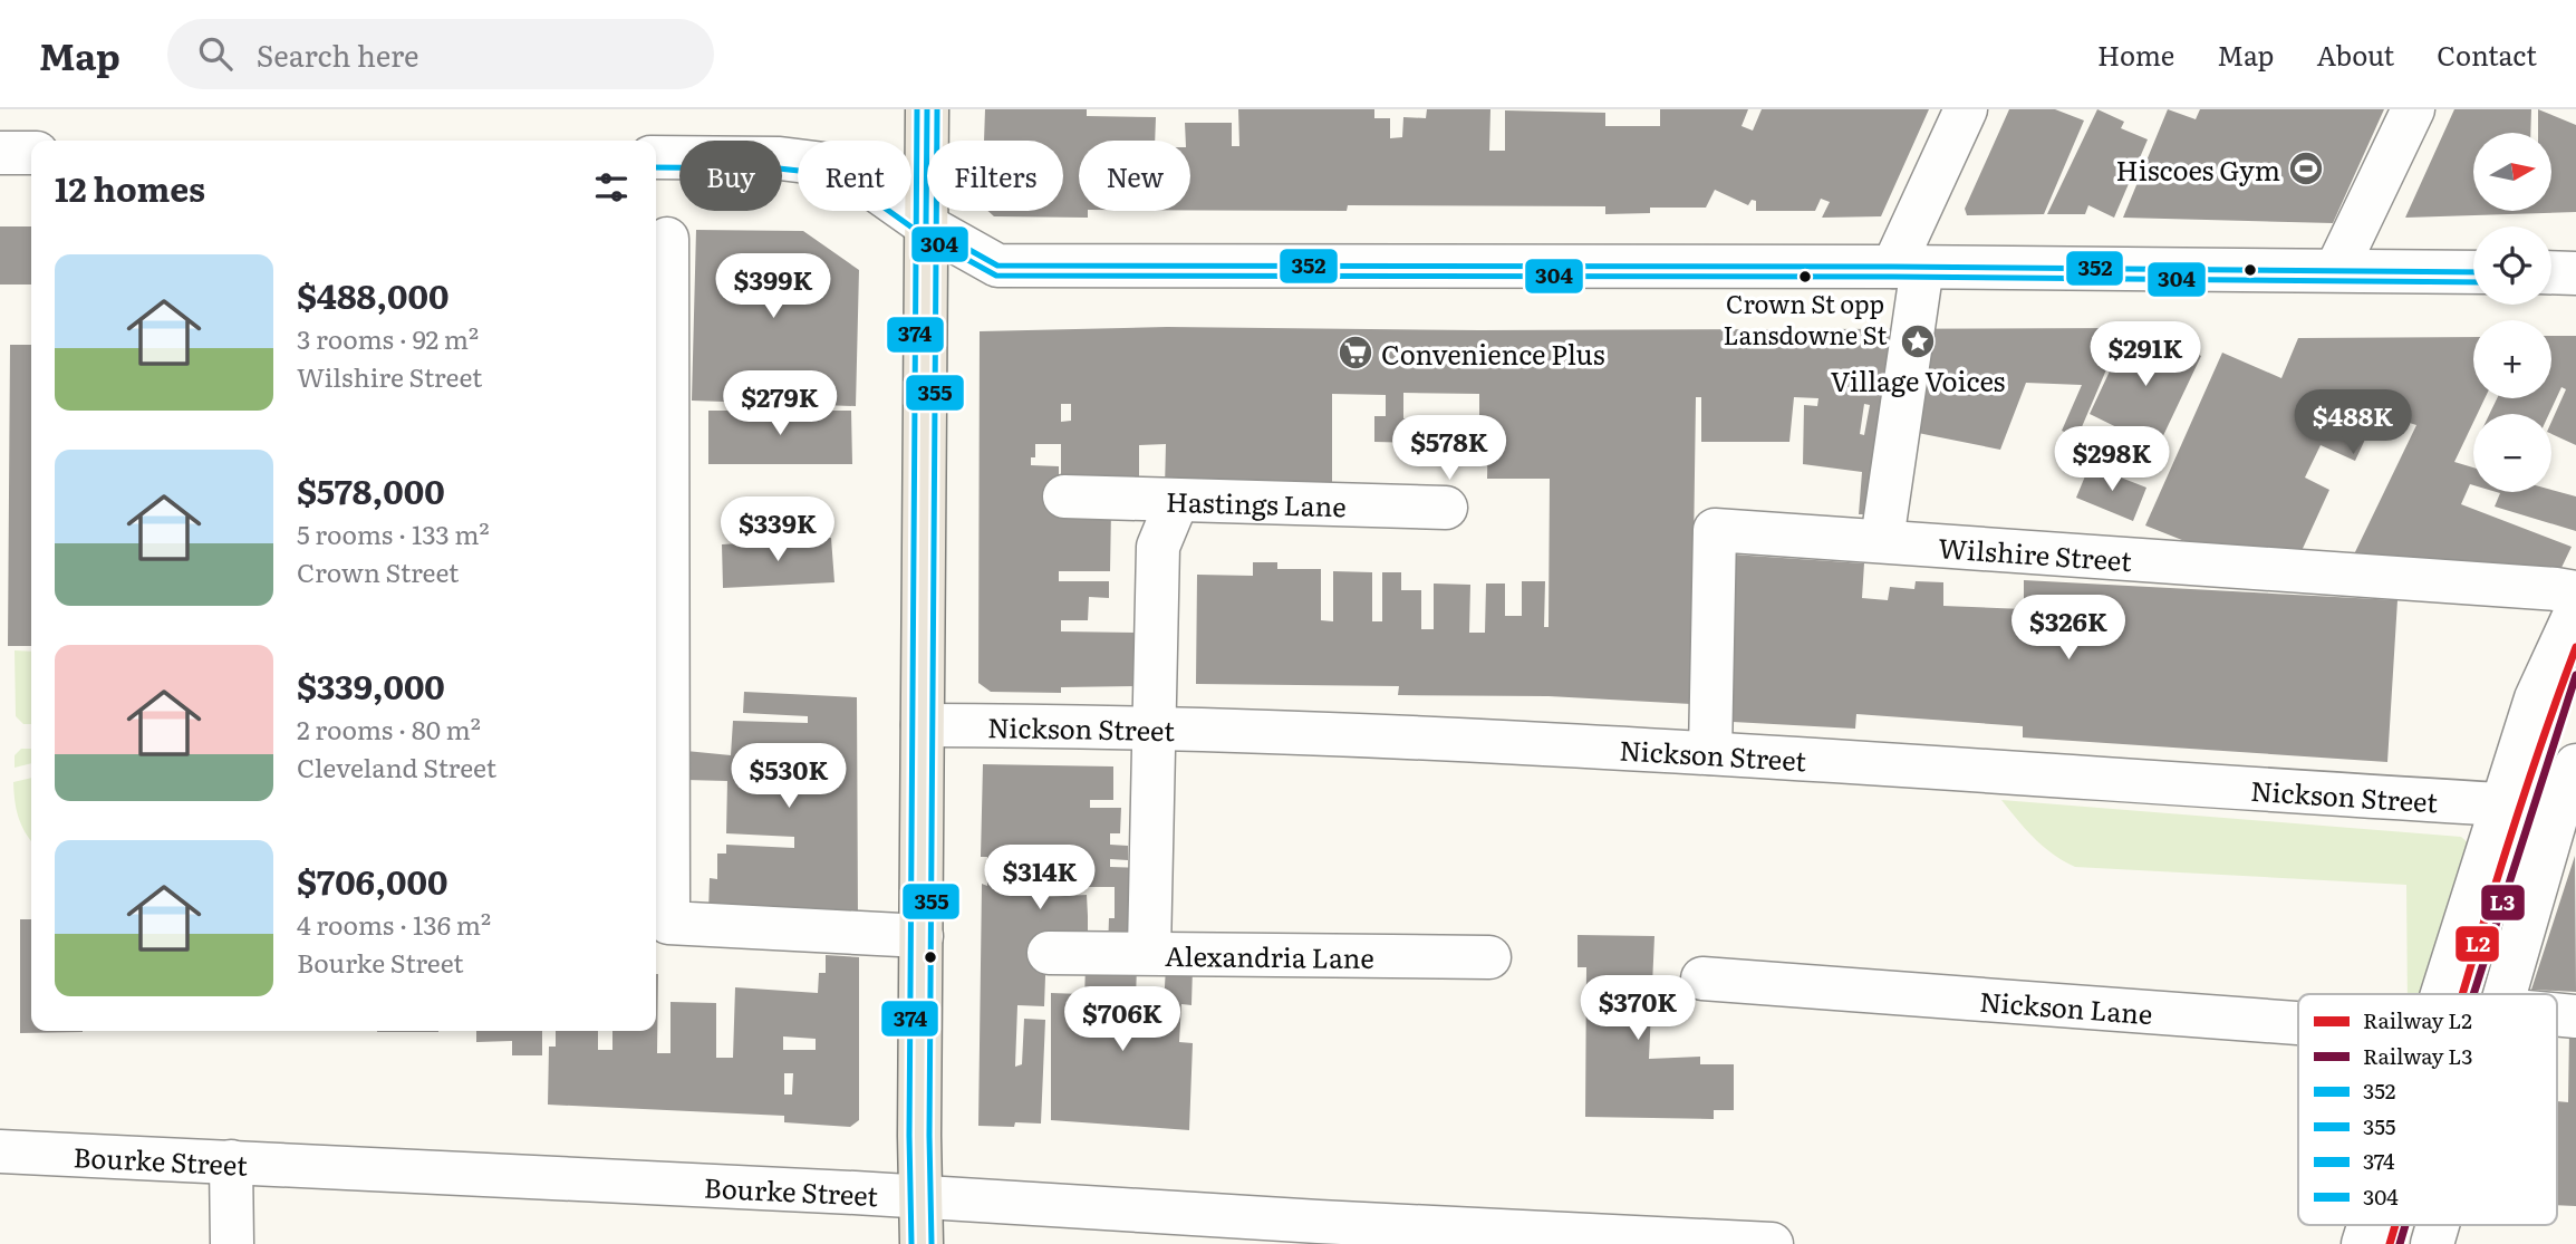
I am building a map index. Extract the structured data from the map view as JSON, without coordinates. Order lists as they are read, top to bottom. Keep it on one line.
{"streets":{"street":["Hastings Lane","Wilshire Street","Nickson Street","Alexandria Lane","Nickson Lane","Bourke Street"]},"crossings":[["Wilshire Street","Nickson Street"]],"places":{"sports":["Hiscoes Gym"],"other":["Crown St opp Lansdowne St"],"place":["Village Voices"],"supermarket":["Convenience Plus"]},"lines":["transit line 352","transit line 355","transit line 374","transit line 304","rail line L2","rail line L3"],"legend":["Railway L2","Railway L3","352","355","374","304"],"north":"right","page":{"header":"Map","search":"Search here","nav":["Home","Map","About","Contact"],"map_buttons":["+","−"],"chip":["Buy","Rent","Filters","New"],"heading":"12 homes","list":[{"name":"$488,000","note":"3 rooms · 92 m² · Wilshire Street"},{"name":"$578,000","note":"5 rooms · 133 m² · Crown Street"},{"name":"$339,000","note":"2 rooms · 80 m² · Cleveland Street"},{"name":"$706,000","note":"4 rooms · 136 m² · Bourke Street"}],"price":["$399K","$291K","$279K","$488K","$578K","$298K","$339K","$326K","$530K","$314K","$370K","$706K"]}}
